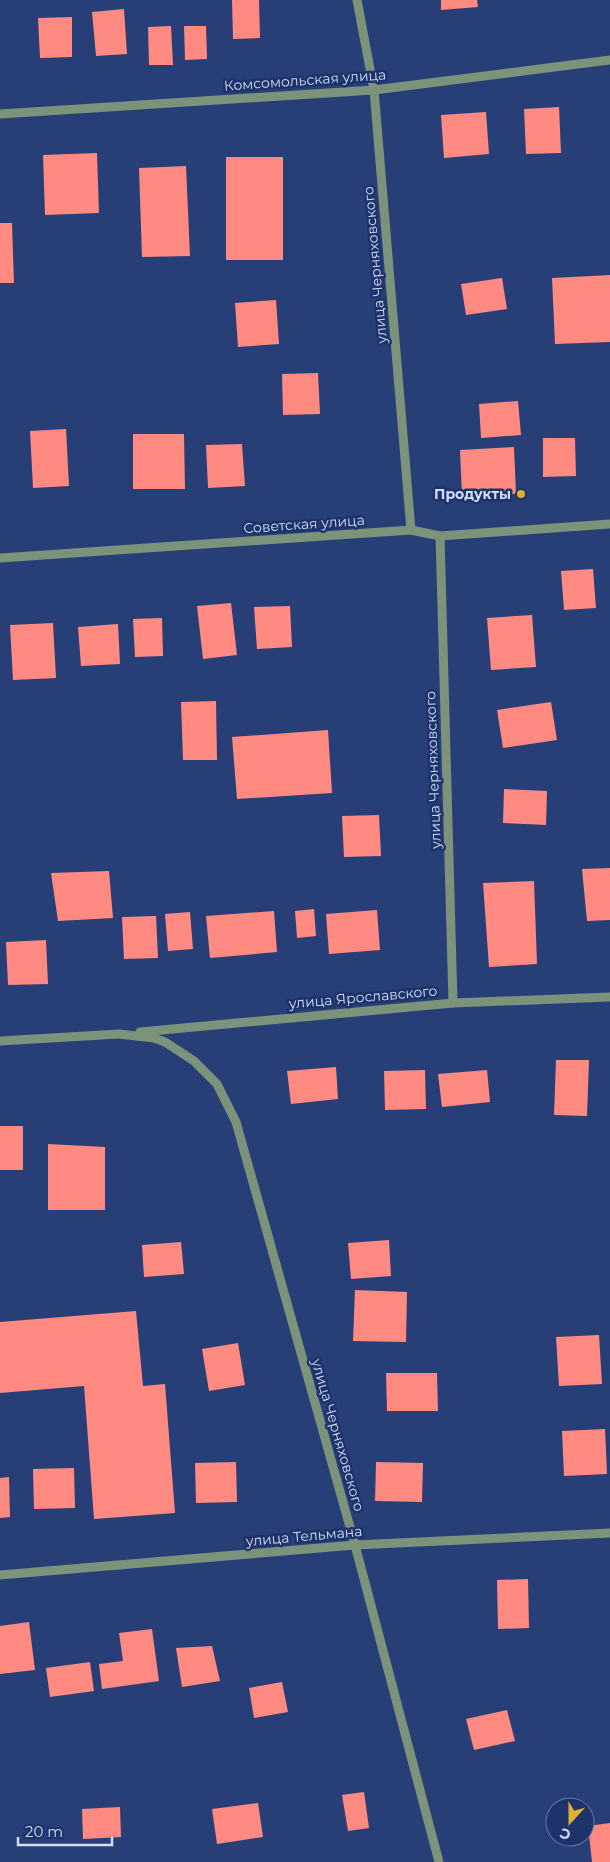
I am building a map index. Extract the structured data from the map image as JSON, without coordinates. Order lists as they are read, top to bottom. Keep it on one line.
{"streets":{"street":["Комсомольская улица","улица Черняховского","Советская улица","улица Ярославского","улица Тельмана"]},"crossings":[["Комсомольская улица","улица Черняховского"],["улица Черняховского","Советская улица"],["улица Черняховского","улица Ярославского"],["улица Черняховского","улица Тельмана"]],"places":["Продукты"],"scale_bar":"20 m","north":"bottom"}
